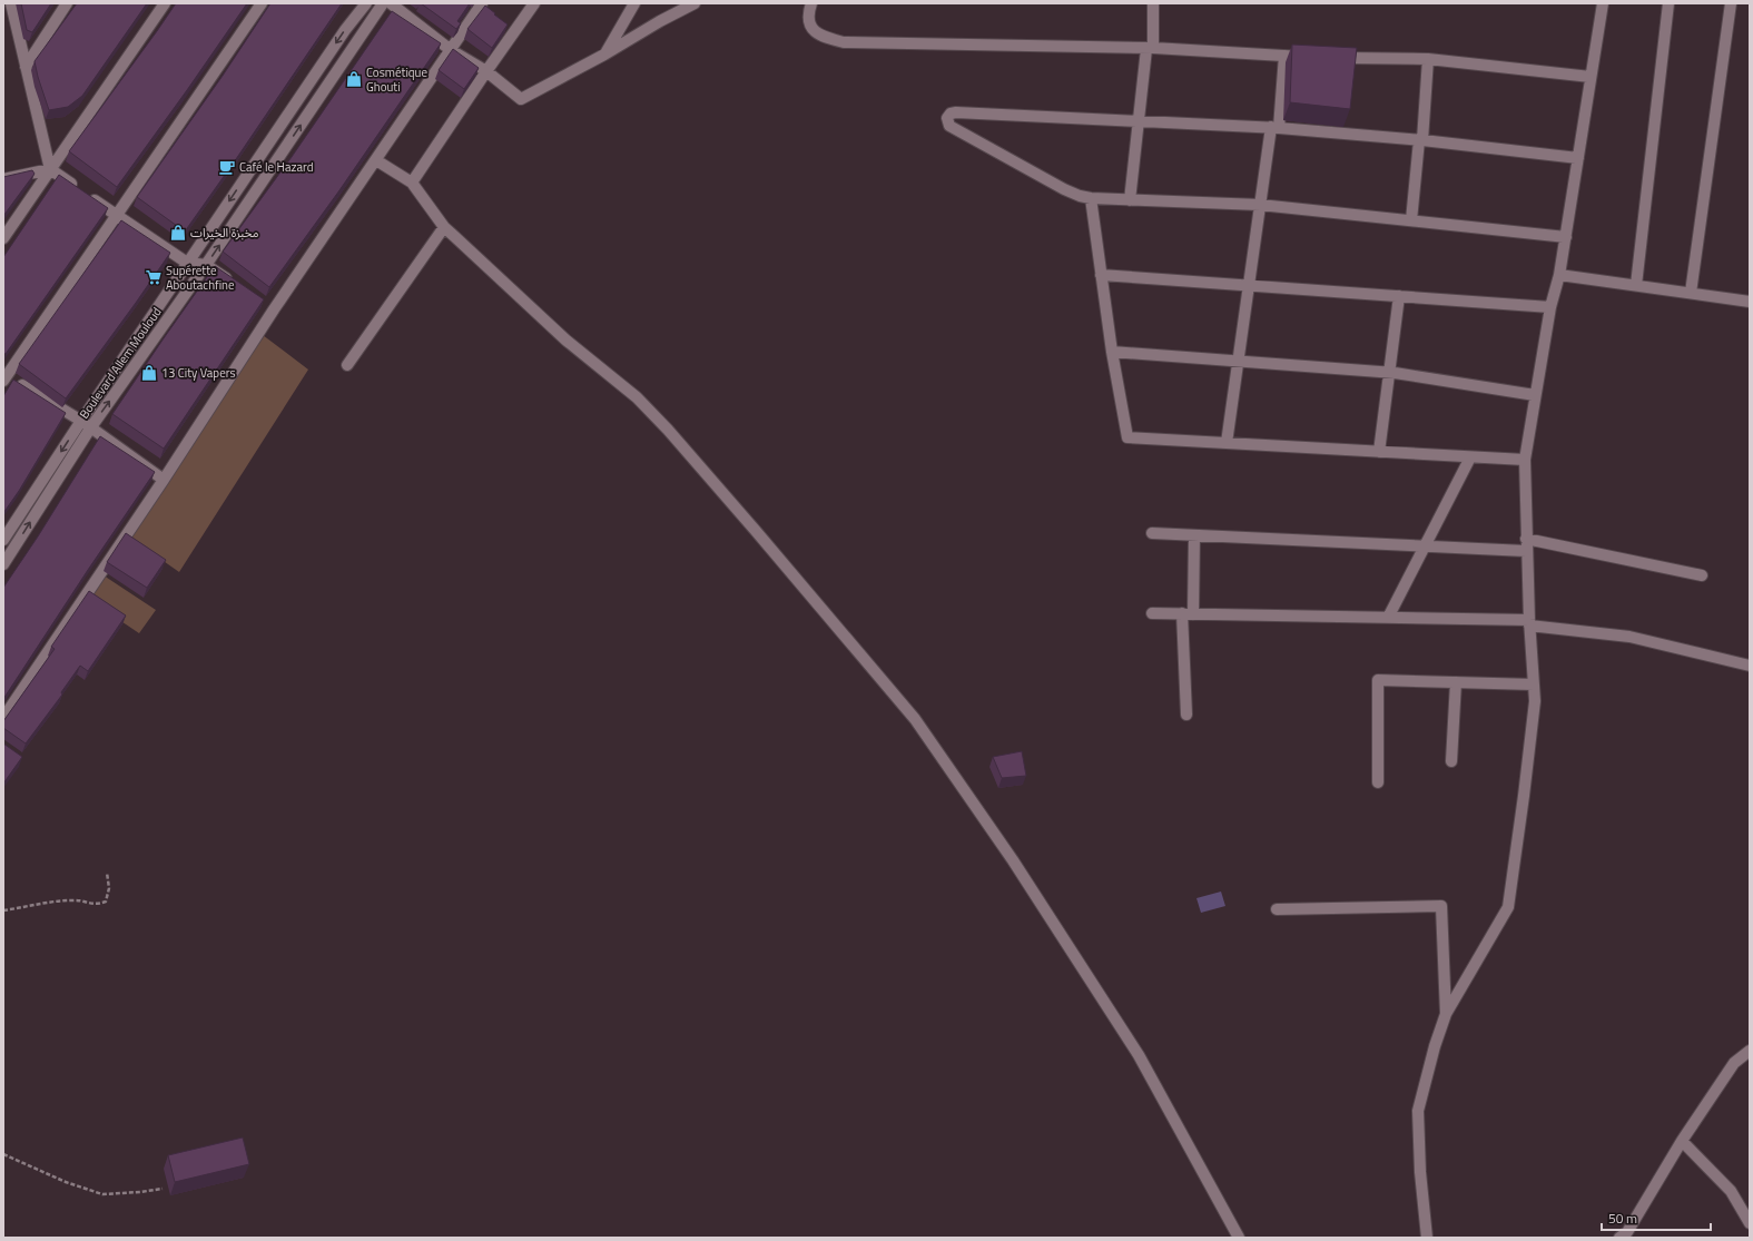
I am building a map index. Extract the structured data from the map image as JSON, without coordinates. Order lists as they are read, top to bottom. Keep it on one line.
{"streets":{"street":["Boulevard Allem Mouloud"]},"places":{"shop":["Cosmétique Ghouti","مخبزة الخيرات","13 City Vapers"],"cafe":["Café le Hazard"],"supermarket":["Supérette Aboutachfine"]},"scale_bar":"50 m"}
